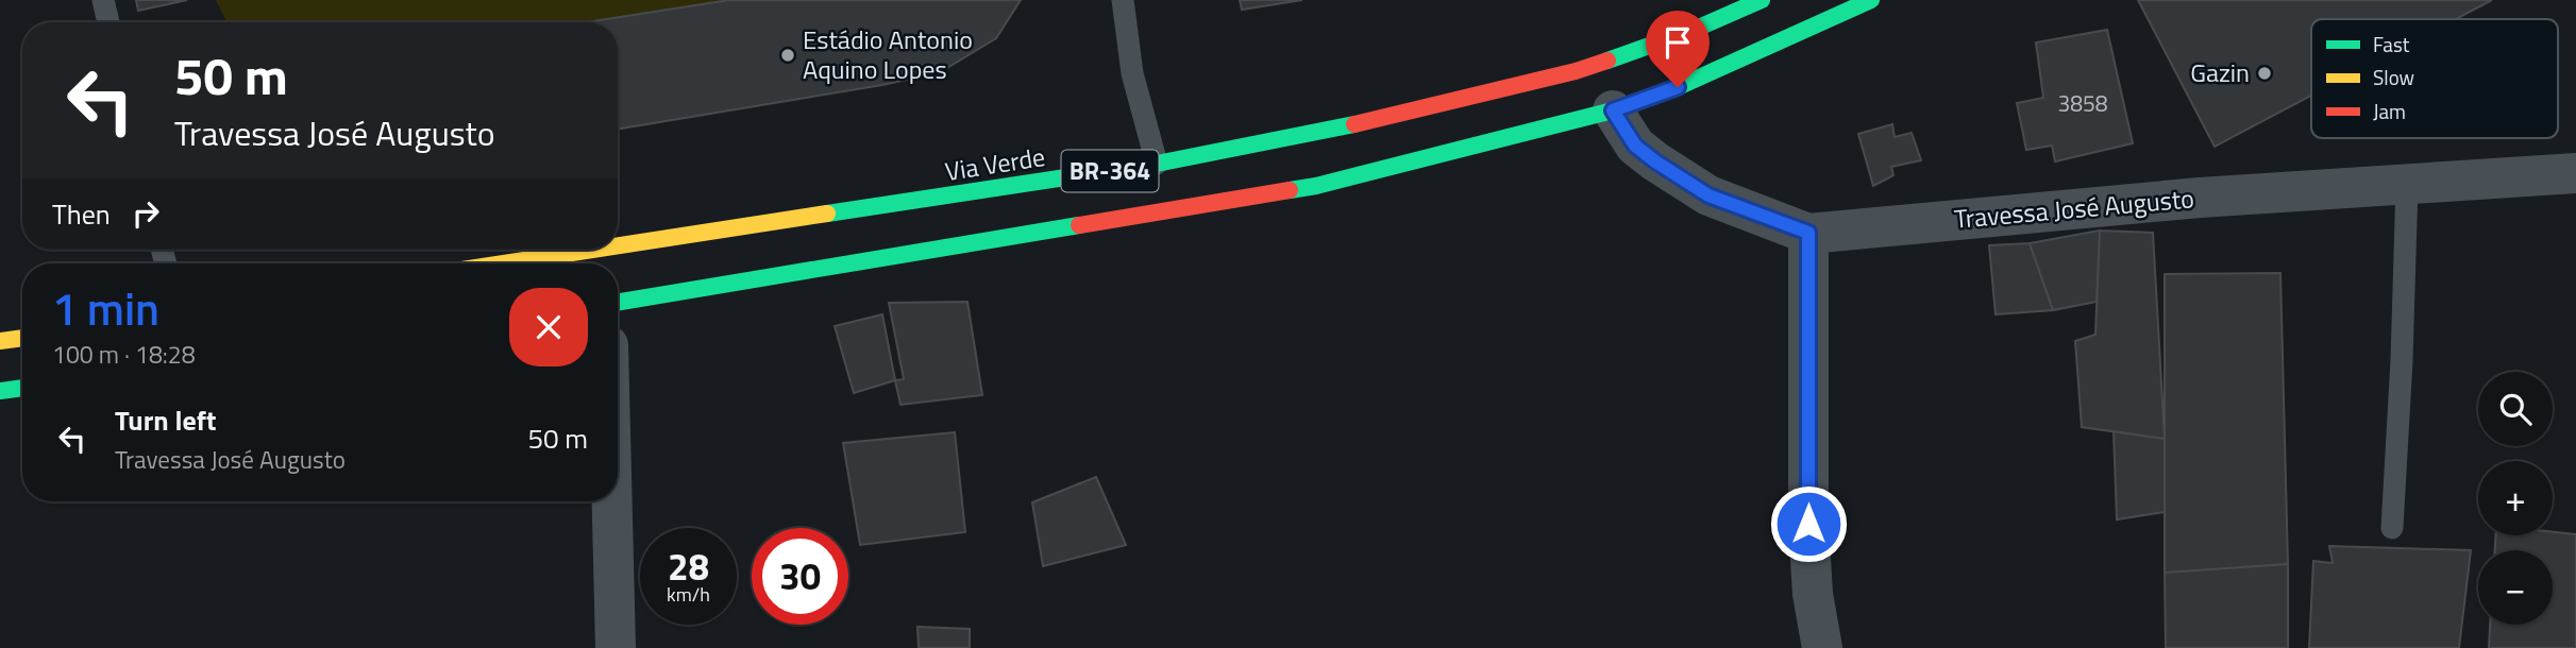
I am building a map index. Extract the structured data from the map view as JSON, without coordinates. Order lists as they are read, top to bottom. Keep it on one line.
{"streets":{"main road":["Via Verde","BR-364"],"street":["Travessa José Augusto"]},"crossings":[["BR-364","Travessa José Augusto"]],"places":["Estádio Antonio Aquino Lopes","Gazin"],"house_numbers":["3858"],"legend":["Fast","Slow","Jam"],"page":{"turn":["50 m","Travessa José Augusto"],"then":"Then","heading":["1 min","100 m · 18:28"],"map_buttons":["+","−"],"list":[{"name":"Turn left","note":"Travessa José Augusto","value":"50 m"}],"speed":"28 km/h","limit":"30"}}
